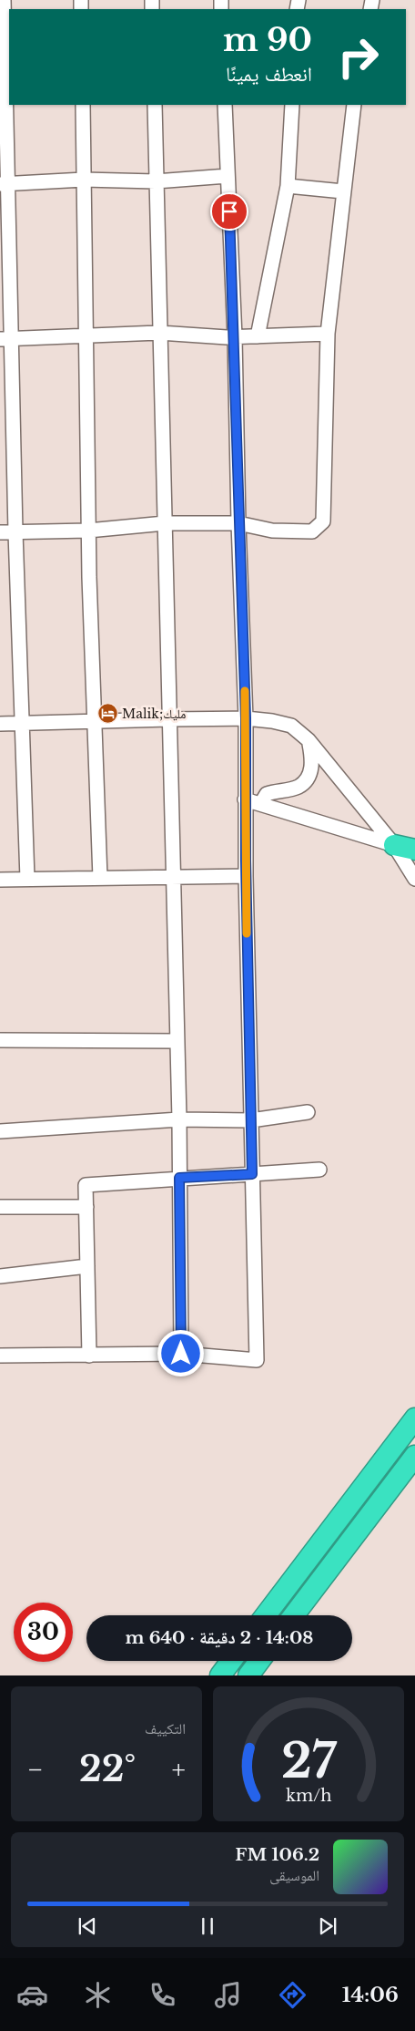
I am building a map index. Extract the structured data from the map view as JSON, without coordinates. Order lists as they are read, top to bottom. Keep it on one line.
{"places":{"hotel":["Malik;مليك"]},"page":{"turn":["90 m","انعطف يمينًا"],"limit":"30","trip":"14:08 · 2 دقيقة · 640 m","tile":"التكييف","heat":["−","22°","+"],"song":["106.2 FM","الموسيقى"],"tabs":"14:06","gauge":["27","km/h"]}}
